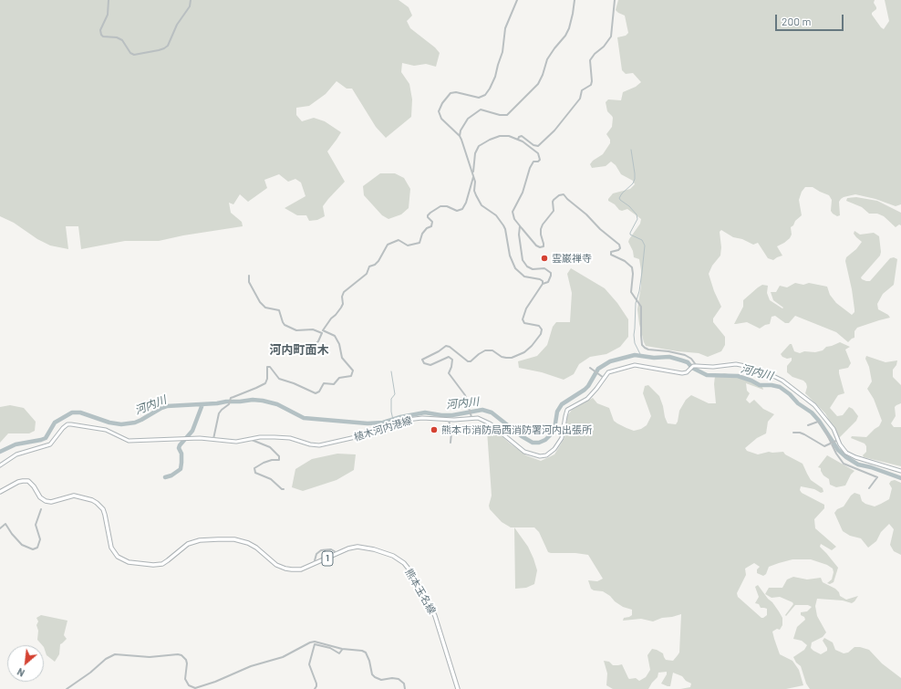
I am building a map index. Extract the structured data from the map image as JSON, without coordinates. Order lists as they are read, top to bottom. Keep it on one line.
{"streets":{"main road":["植木河内港線","1","熊本玉名線"]},"districts":["河内町面木"],"water":["河内川"],"places":["雲巌禅寺","熊本市消防局西消防署河内出張所"],"scale_bar":"200 m","north":"bottom left"}
